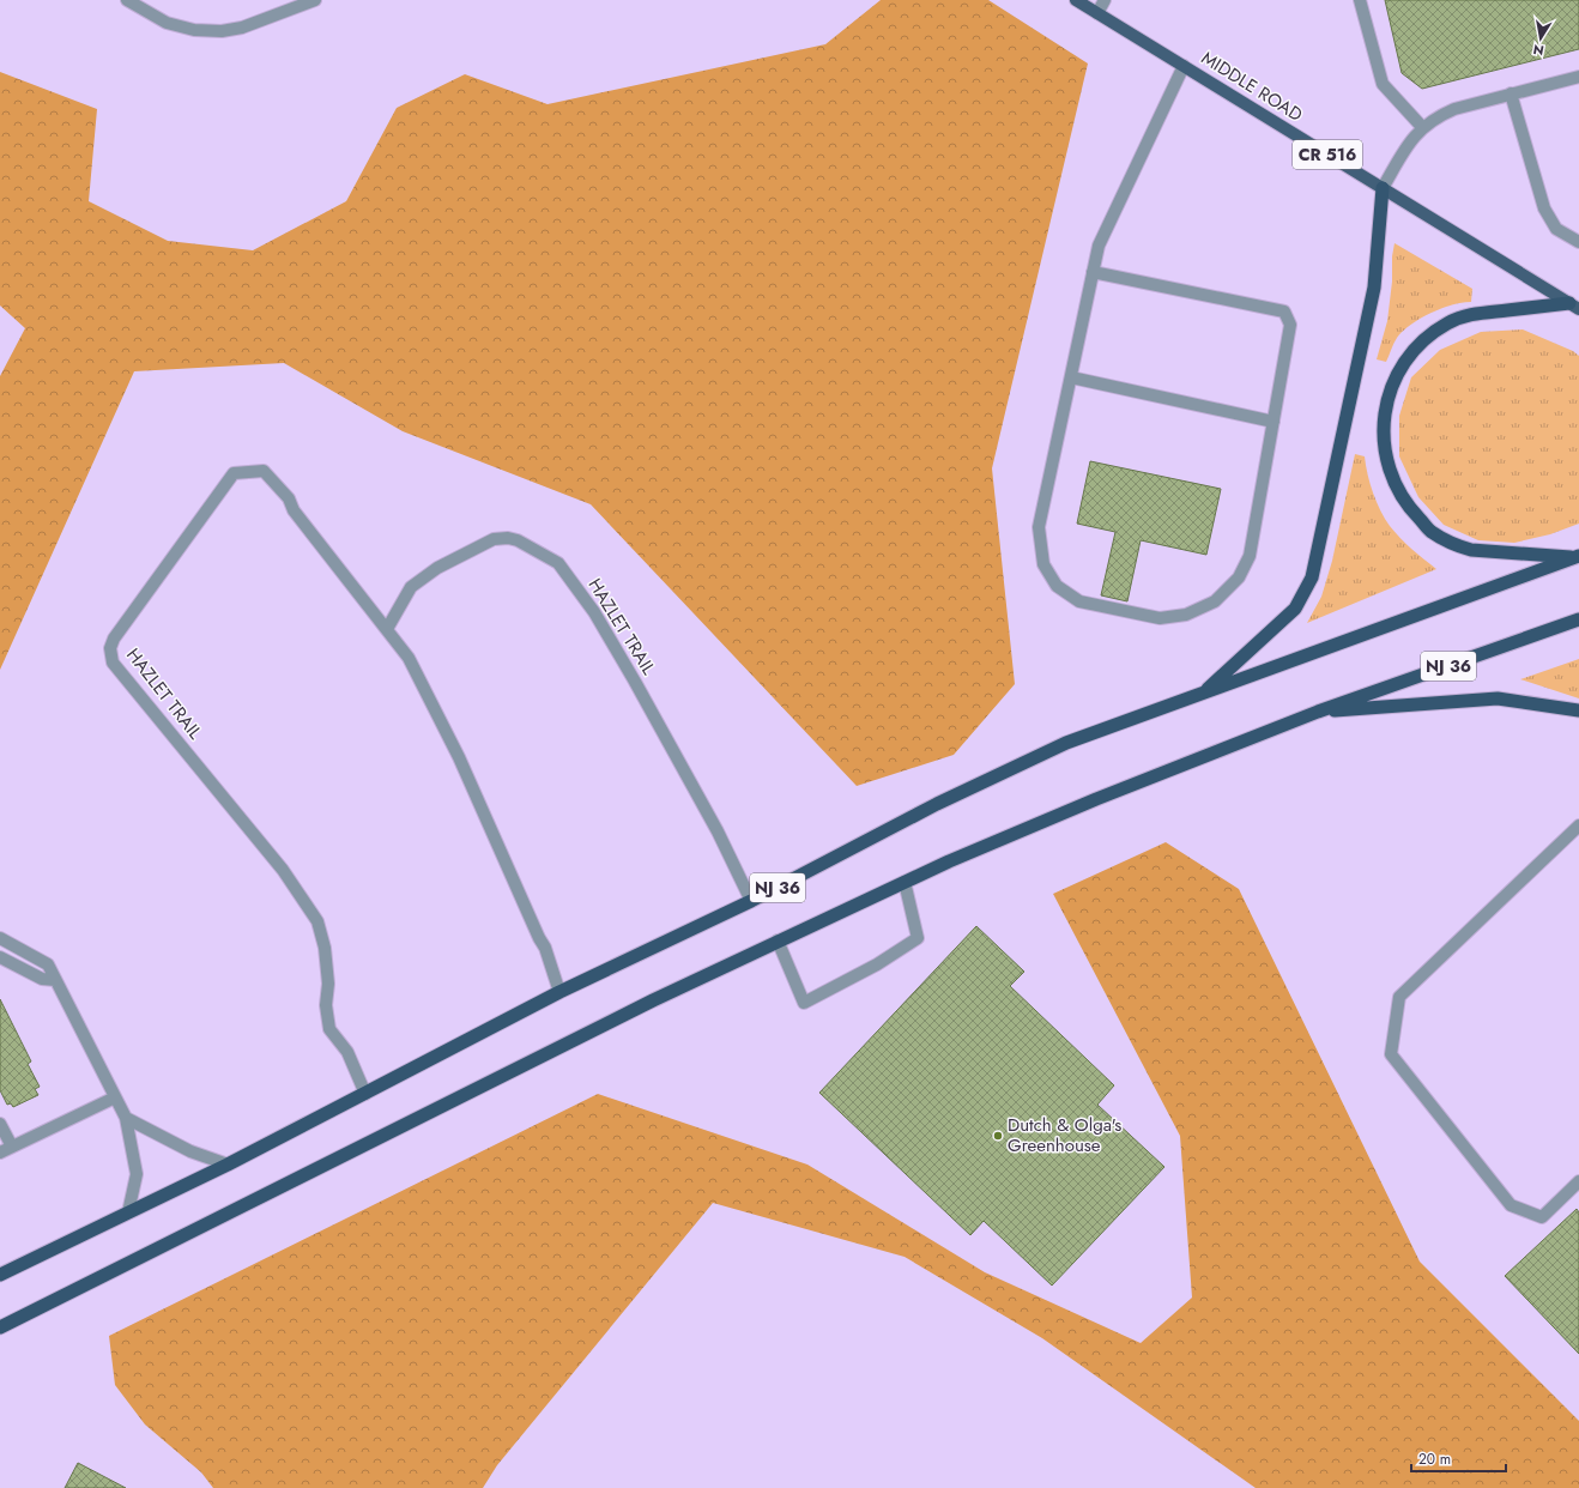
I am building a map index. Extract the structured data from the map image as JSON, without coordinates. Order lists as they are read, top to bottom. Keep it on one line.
{"streets":{"highway":["NJ 36"],"main road":["MIDDLE ROAD","CR 516"],"street":["HAZLET TRAIL"]},"crossings":[["HAZLET TRAIL","NJ 36"]],"places":["Dutch & Olga's Greenhouse"],"scale_bar":"20 m","north":"bottom"}
